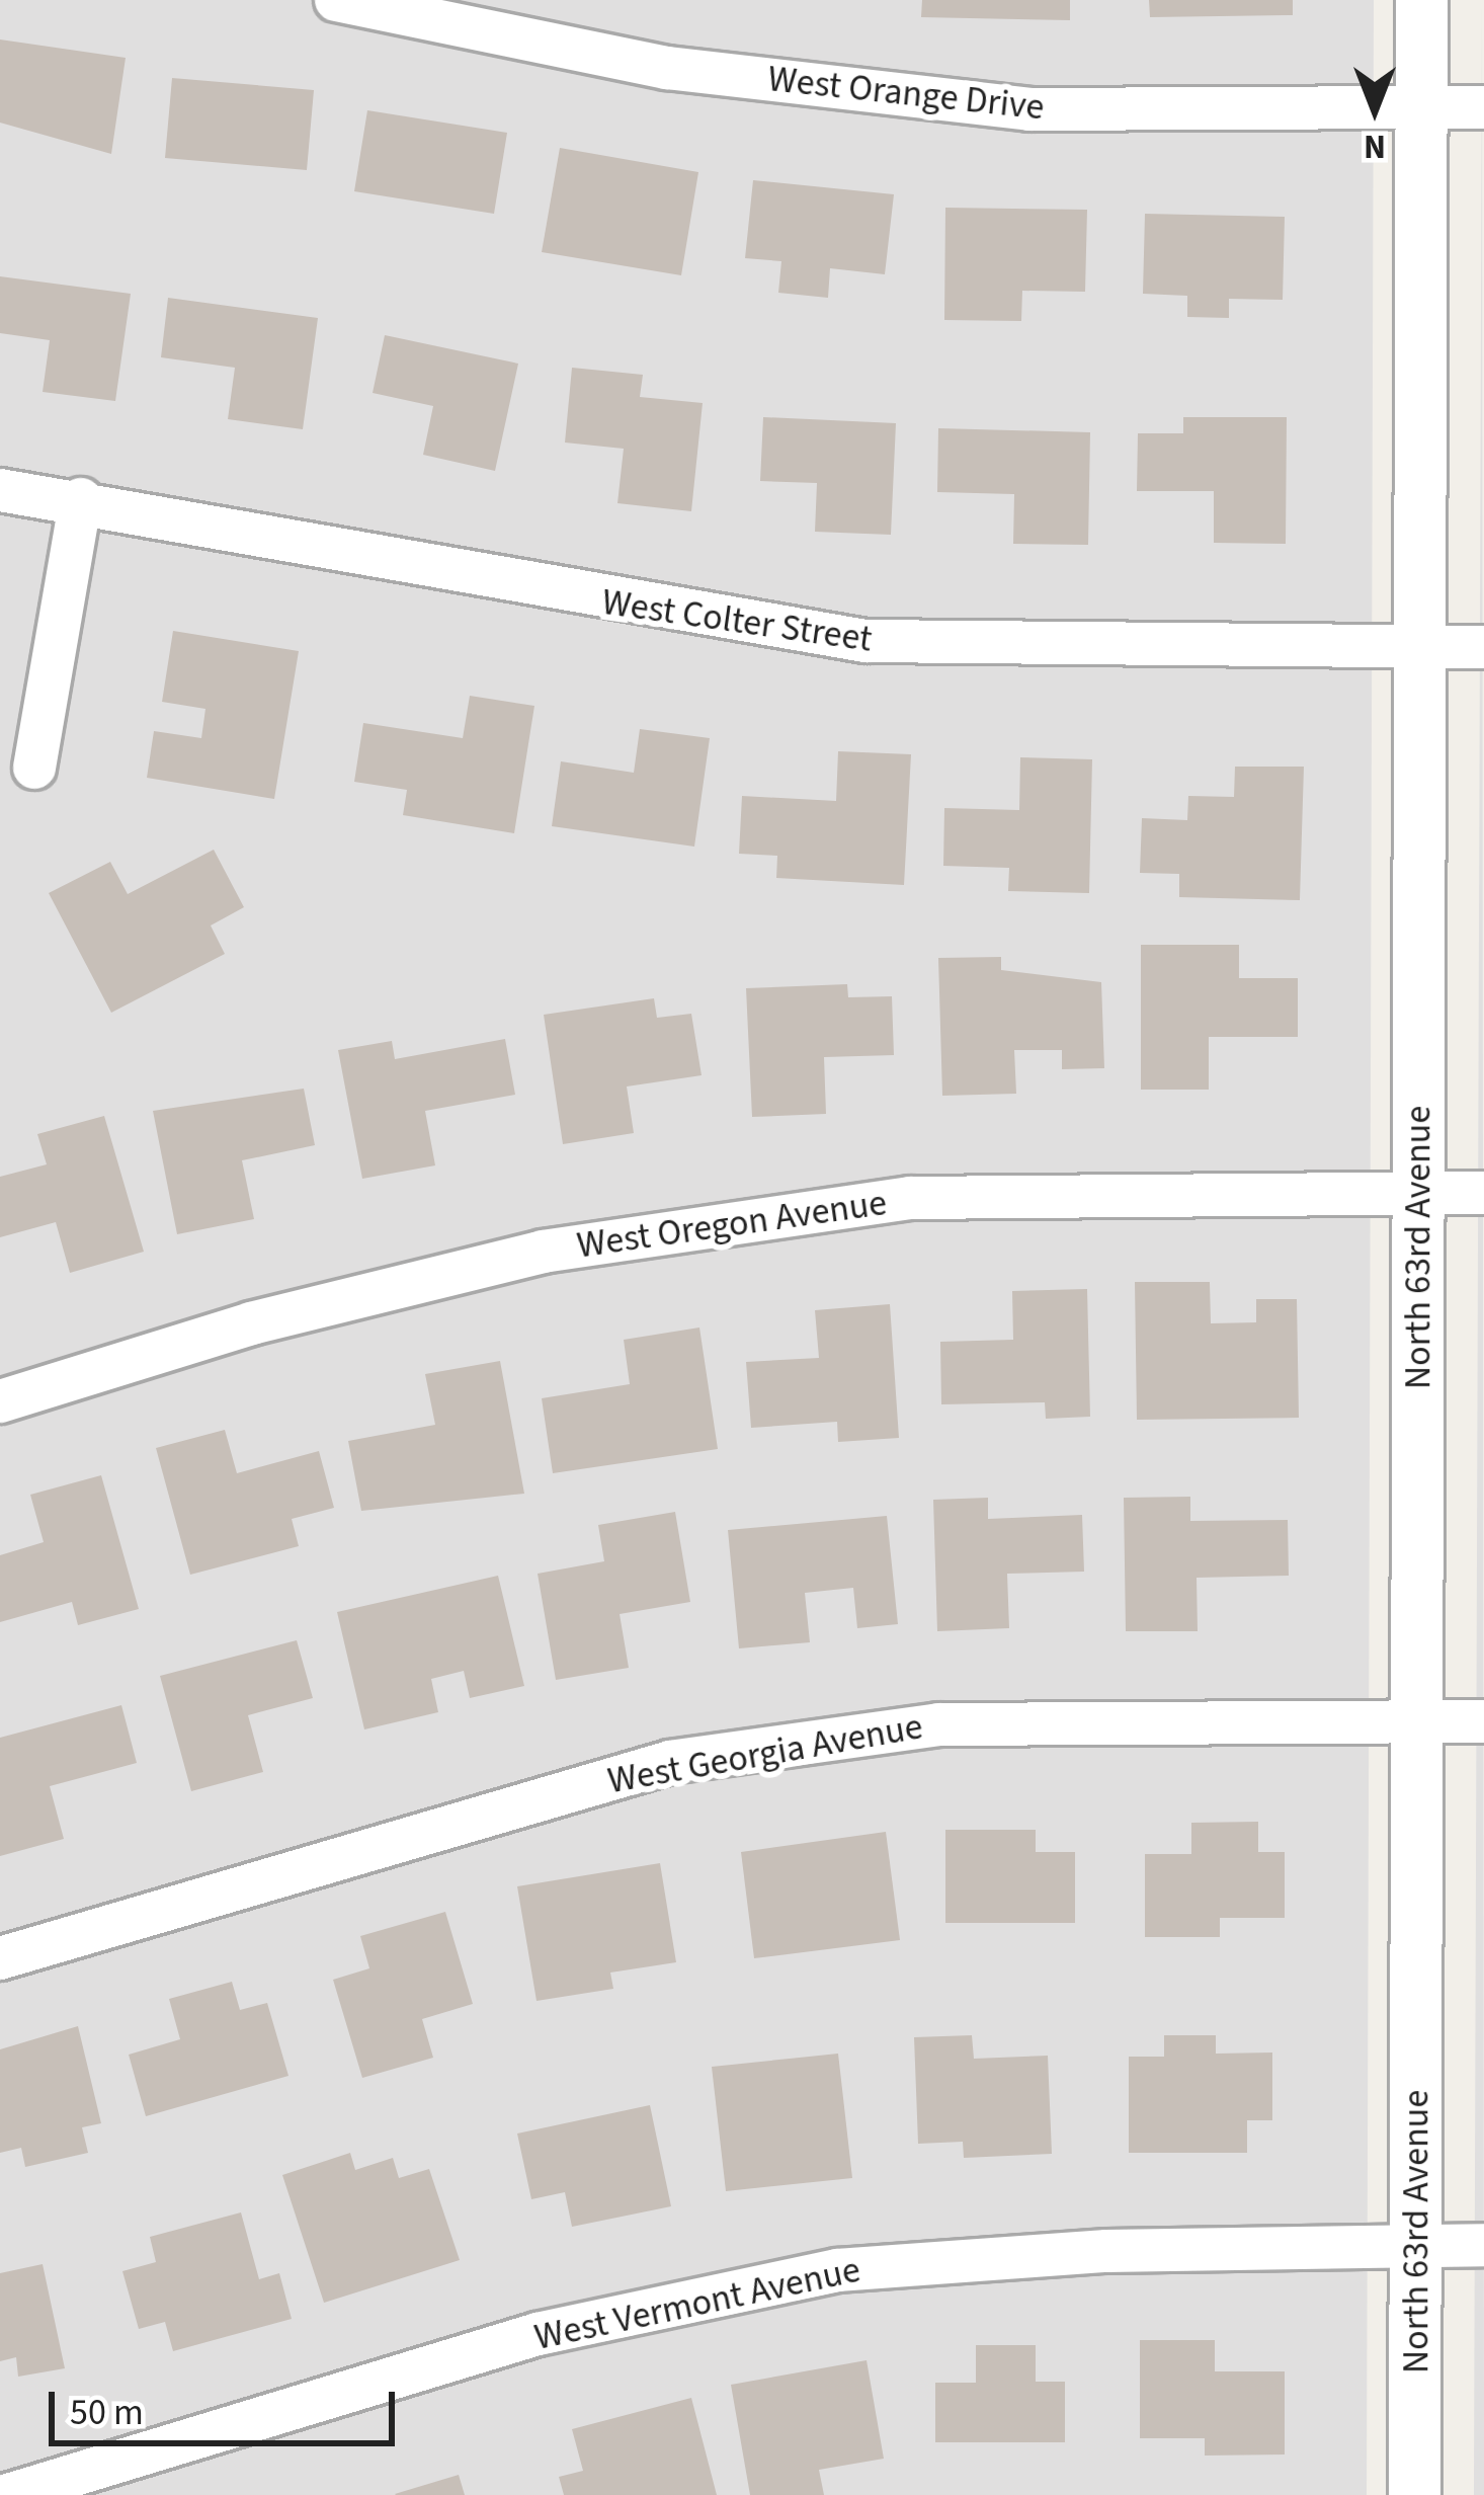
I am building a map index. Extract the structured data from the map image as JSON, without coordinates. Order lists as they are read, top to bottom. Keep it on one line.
{"streets":{"street":["West Orange Drive","West Colter Street","West Oregon Avenue","North 63rd Avenue","West Georgia Avenue","West Vermont Avenue"]},"crossings":[["West Orange Drive","North 63rd Avenue"],["West Colter Street","North 63rd Avenue"],["West Oregon Avenue","North 63rd Avenue"],["North 63rd Avenue","West Georgia Avenue"],["North 63rd Avenue","West Vermont Avenue"]],"scale_bar":"50 m","north":"bottom"}
